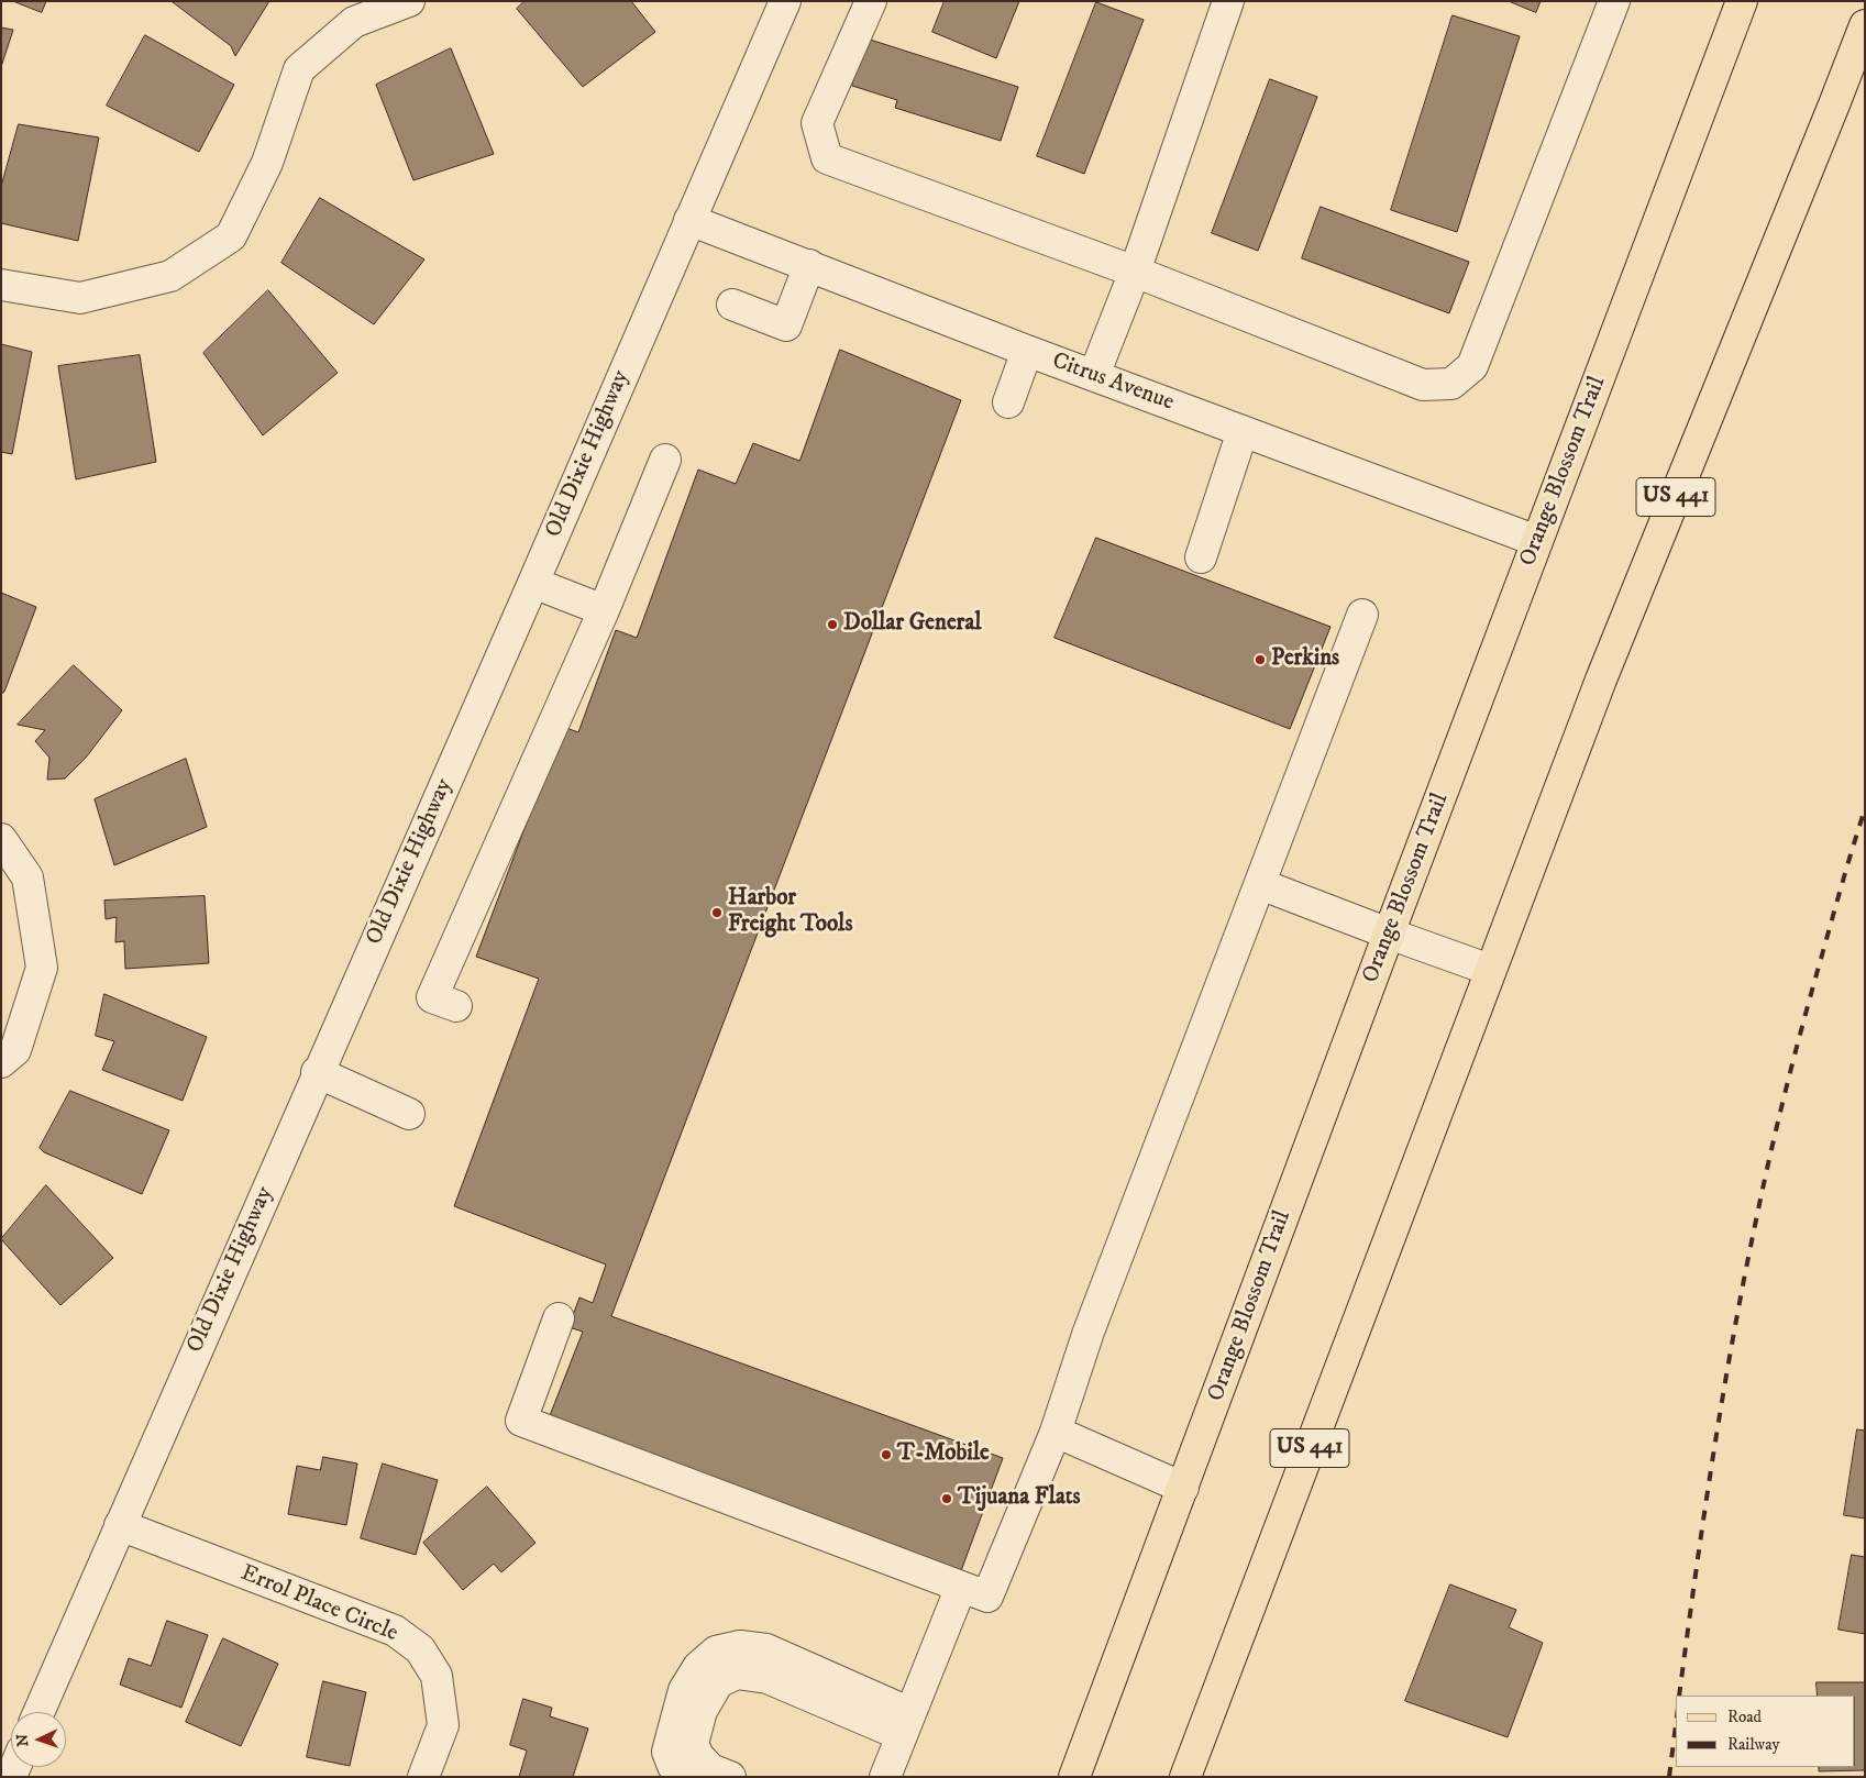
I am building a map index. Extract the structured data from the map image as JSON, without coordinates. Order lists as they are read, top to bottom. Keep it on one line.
{"streets":{"main road":["Orange Blossom Trail","US 441"],"street":["Citrus Avenue","Old Dixie Highway","Errol Place Circle"]},"crossings":[["Citrus Avenue","Old Dixie Highway"],["Citrus Avenue","Orange Blossom Trail"],["Old Dixie Highway","Errol Place Circle"]],"places":["Dollar General","Perkins","Harbor Freight Tools","T-Mobile","Tijuana Flats"],"legend":["Road","Railway"],"north":"left"}
